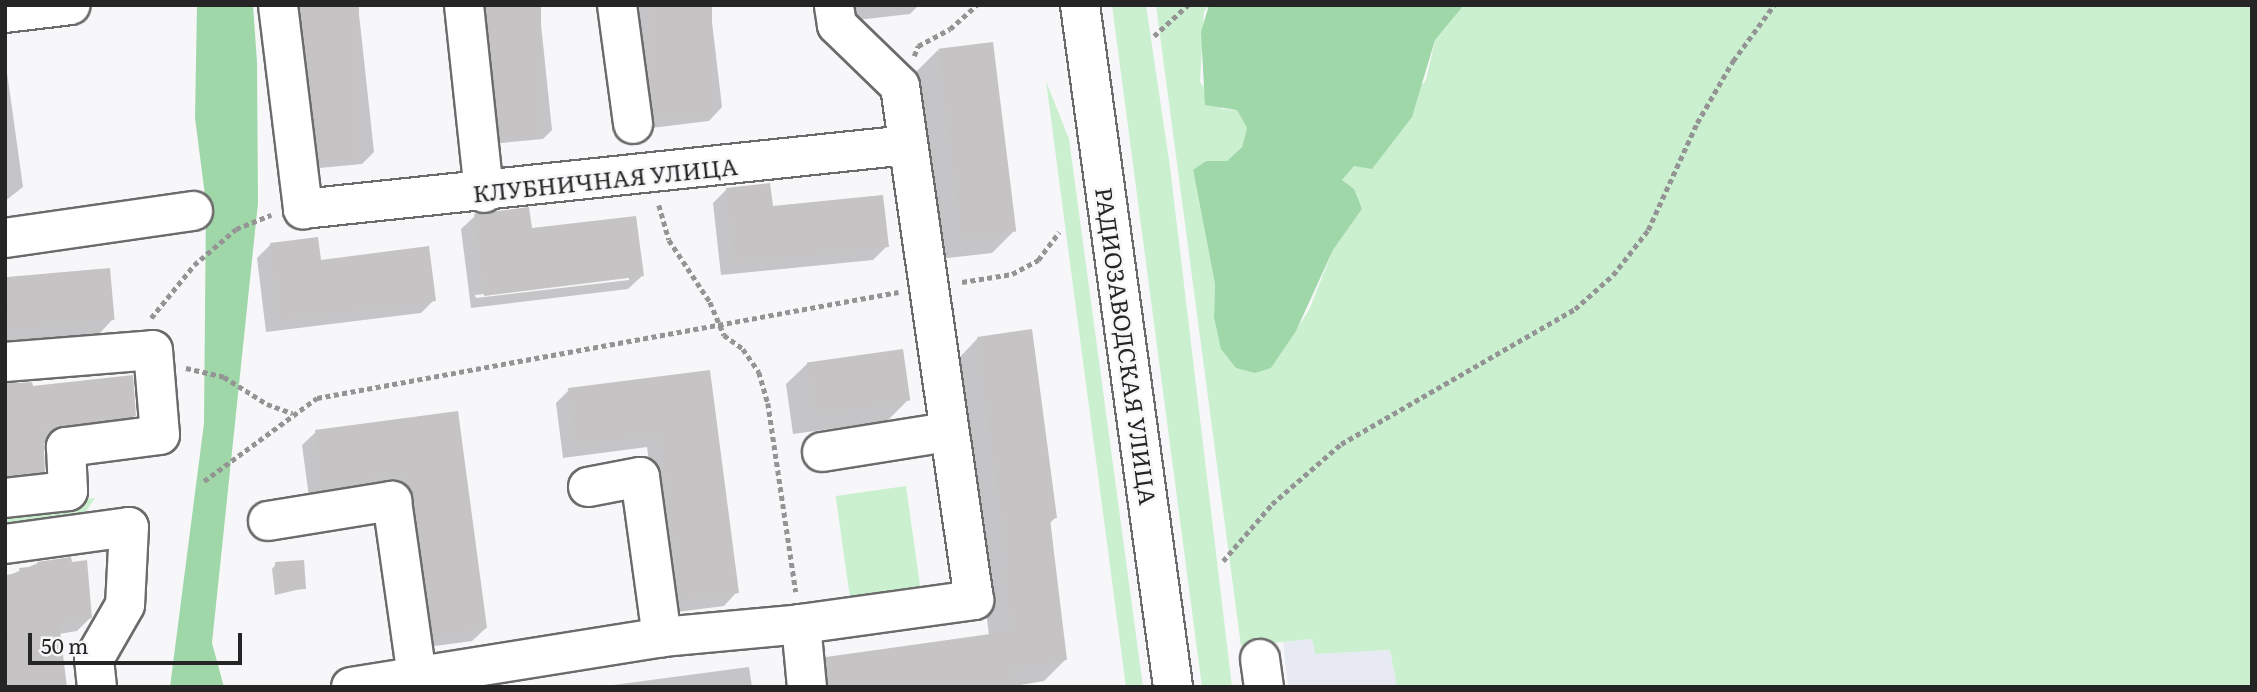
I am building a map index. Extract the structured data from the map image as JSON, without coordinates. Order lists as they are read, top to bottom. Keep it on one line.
{"streets":{"street":["КЛУБНИЧНАЯ УЛИЦА","РАДИОЗАВОДСКАЯ УЛИЦА"]},"scale_bar":"50 m"}
